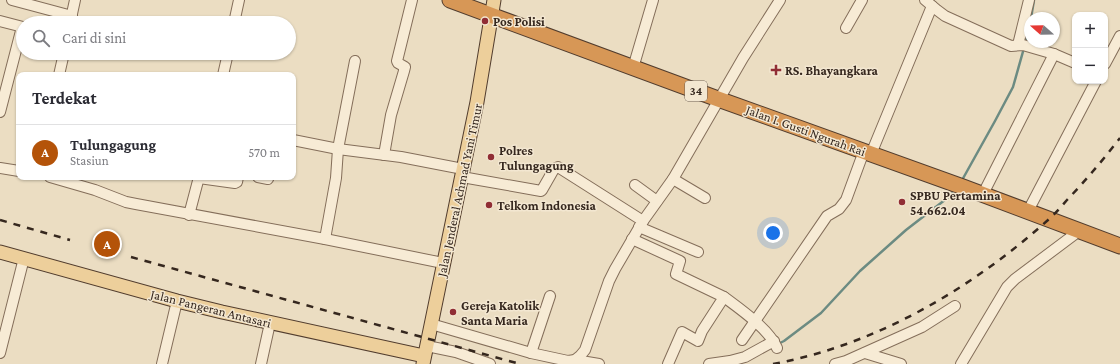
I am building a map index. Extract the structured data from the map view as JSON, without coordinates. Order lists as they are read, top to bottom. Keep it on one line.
{"streets":{"highway":["34","Jalan I. Gusti Ngurah Rai"],"main road":["Jalan Jenderal Achmad Yani Timur","Jalan Pangeran Antasari"]},"crossings":[["Jalan I. Gusti Ngurah Rai","Jalan Jenderal Achmad Yani Timur"],["Jalan Jenderal Achmad Yani Timur","Jalan Pangeran Antasari"]],"places":{"other":["Pos Polisi","Polres Tulungagung","SPBU Pertamina 54.662.04","Telkom Indonesia","Gereja Katolik Santa Maria"],"health":["RS. Bhayangkara"]},"north":"left","page":{"map_buttons":["+","−"],"search":"Cari di sini","heading":"Terdekat","list":[{"mark":"A","name":"Tulungagung","note":"Stasiun","value":"570 m"}],"pins":"A"}}
